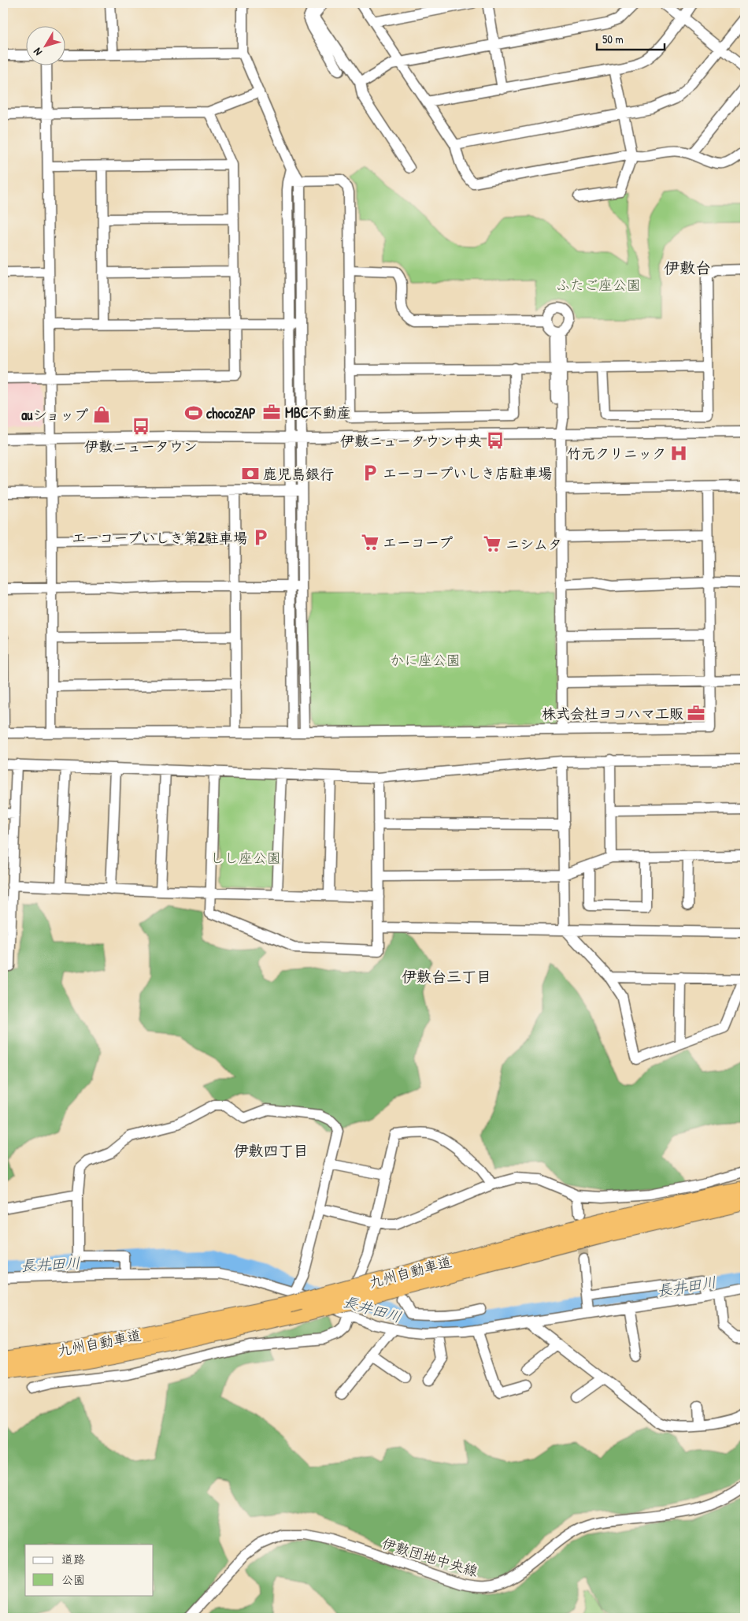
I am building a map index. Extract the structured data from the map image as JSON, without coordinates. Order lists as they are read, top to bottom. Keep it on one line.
{"streets":{"highway":["九州自動車道"],"street":["伊敷団地中央線"]},"districts":["伊敷台","伊敷台三丁目","伊敷四丁目"],"water":["長井田川"],"parks":["ふたご座公園","かに座公園","しし座公園"],"places":{"office":["MBC不動産","株式会社ヨコハマ工販"],"sports":["chocoZAP"],"shop":["auショップ"],"bus stop":["伊敷ニュータウン","伊敷ニュータウン中央"],"hospital":["竹元クリニック"],"parking":["エーコープいしき店駐車場","エーコープいしき第2駐車場"],"bank":["鹿児島銀行"],"supermarket":["エーコープ","ニシムタ"]},"legend":["道路","公園"],"scale_bar":"50 m","north":"bottom left"}
